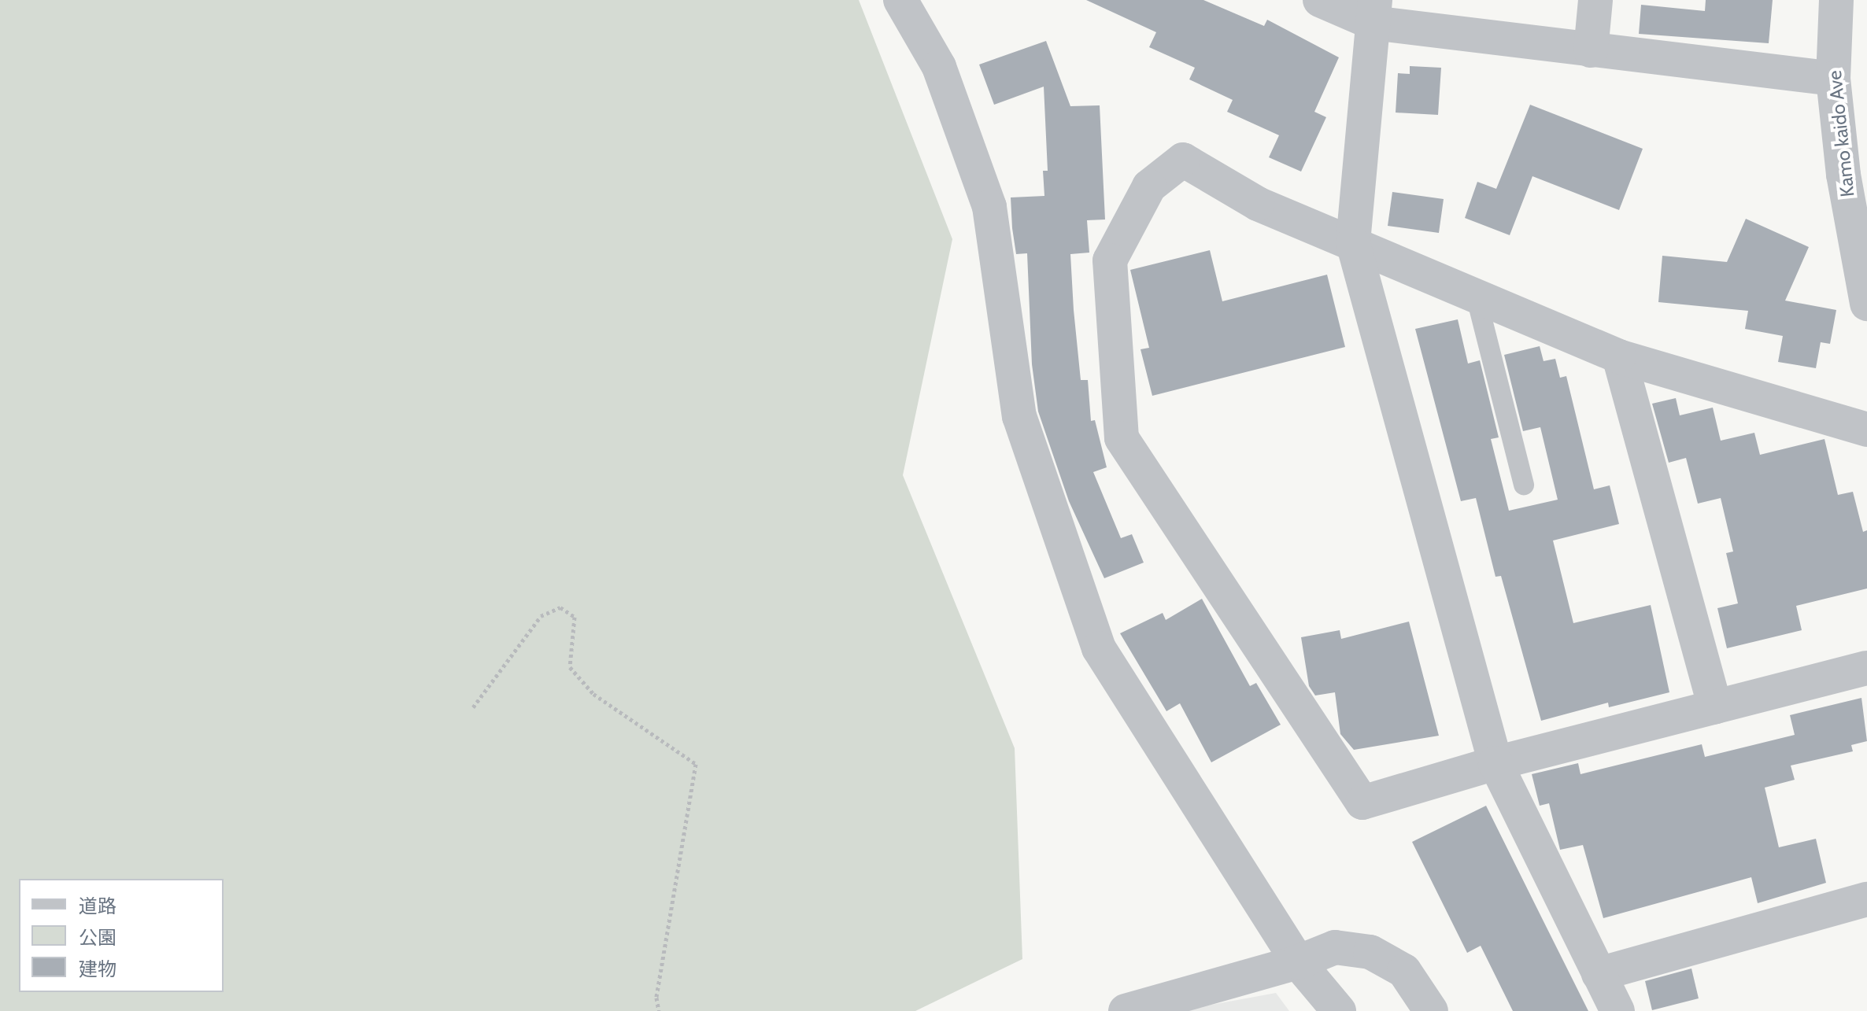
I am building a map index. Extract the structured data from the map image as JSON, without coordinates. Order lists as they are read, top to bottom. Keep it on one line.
{"streets":{"street":["Kamo kaido Ave"]},"legend":["道路","公園","建物"]}
